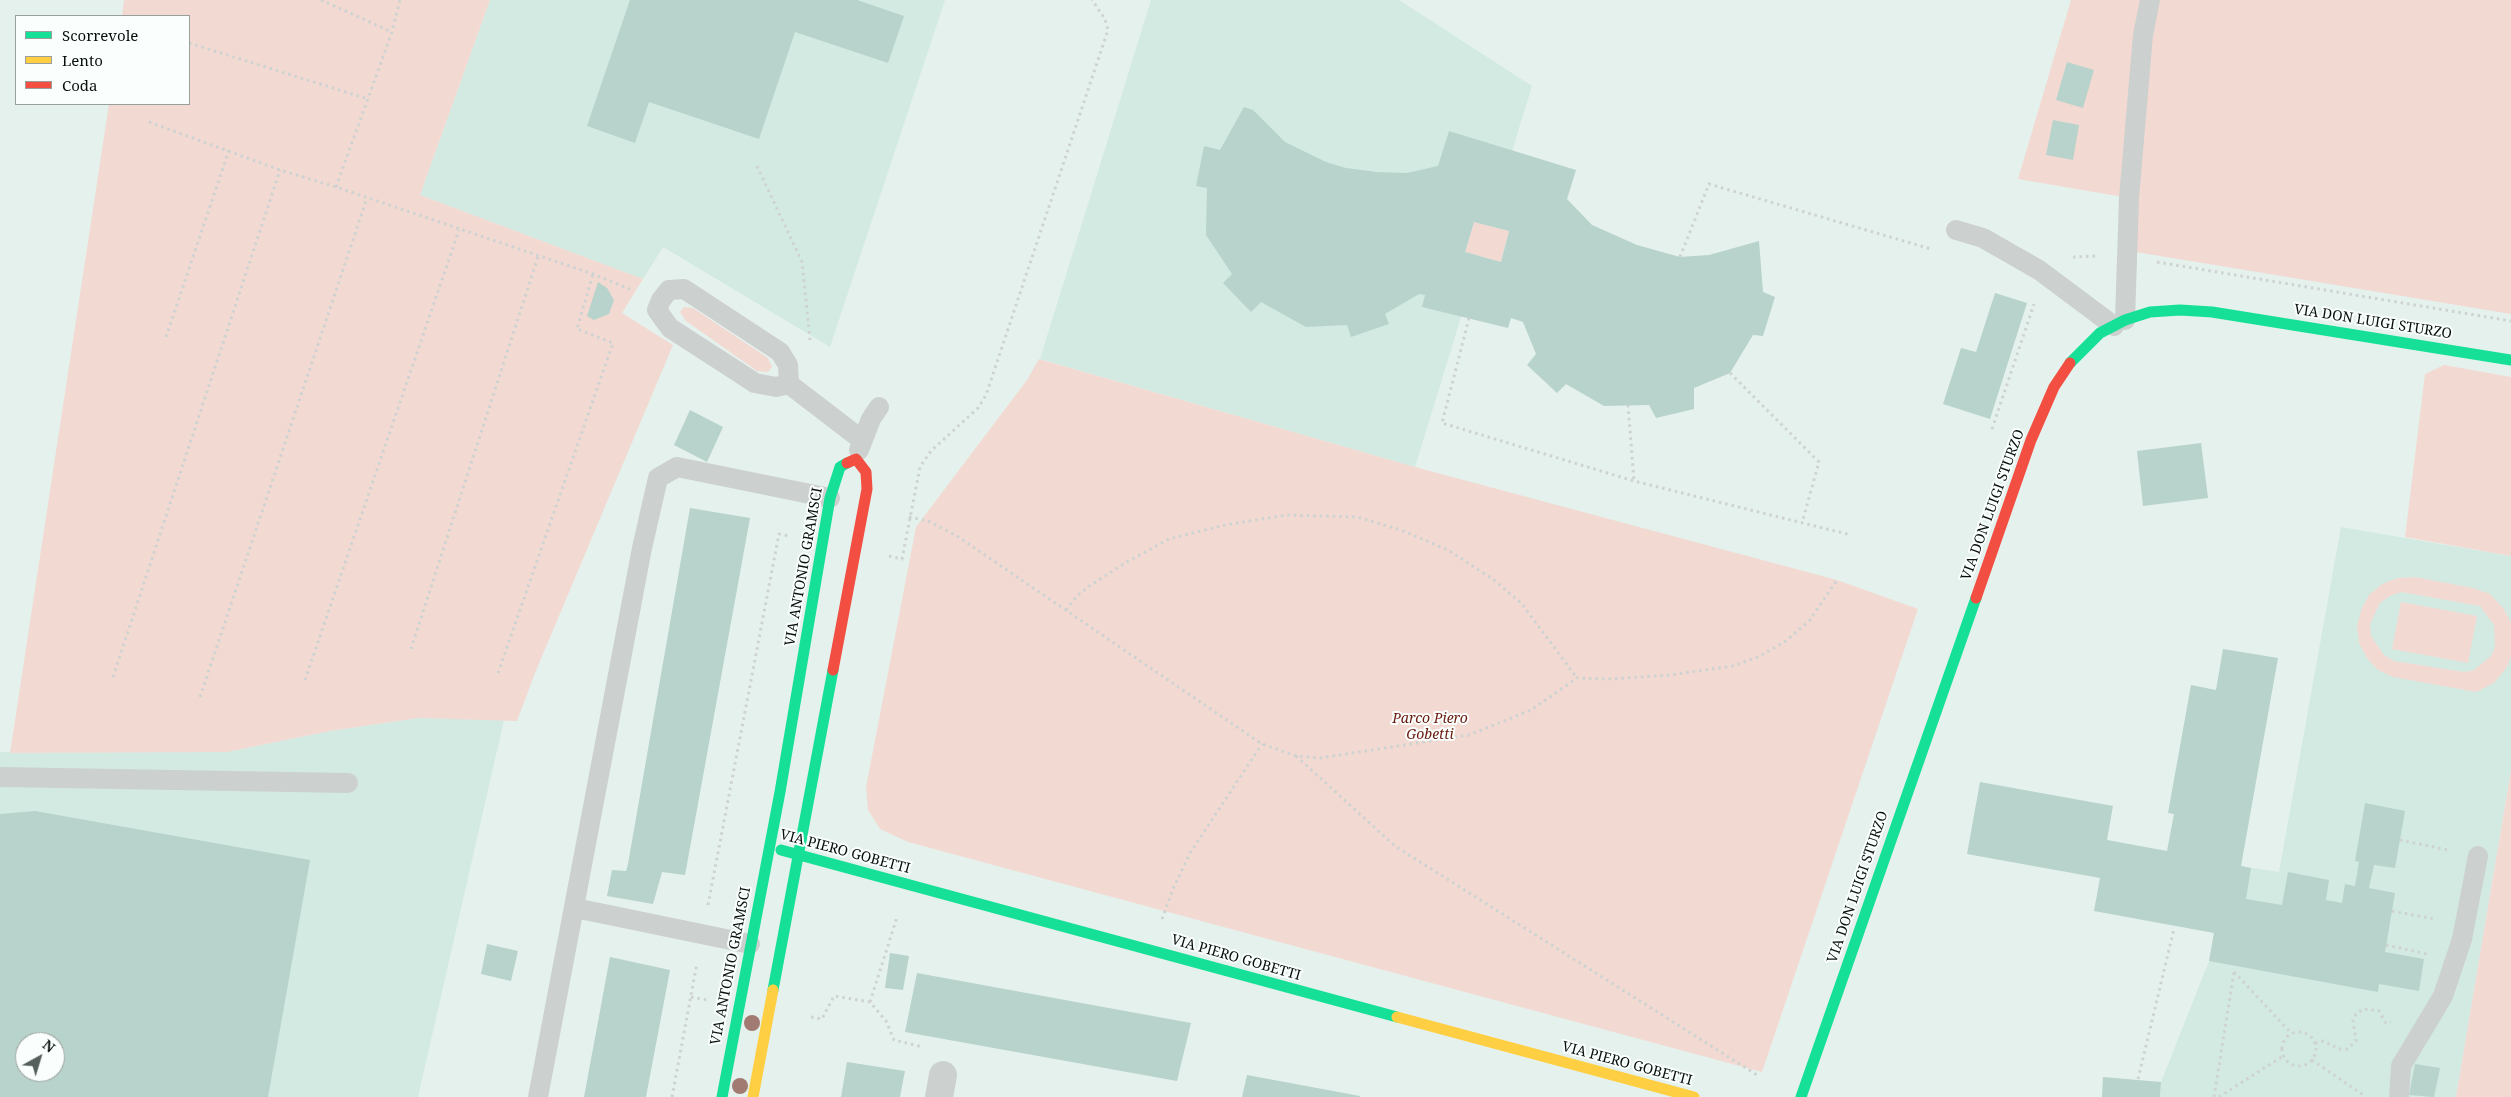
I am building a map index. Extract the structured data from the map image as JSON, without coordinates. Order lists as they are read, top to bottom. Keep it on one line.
{"streets":{"street":["VIA DON LUIGI STURZO","VIA ANTONIO GRAMSCI","VIA PIERO GOBETTI"]},"crossings":[["VIA ANTONIO GRAMSCI","VIA PIERO GOBETTI"]],"parks":["Parco Piero Gobetti"],"legend":["Scorrevole","Lento","Coda"],"north":"top right"}
